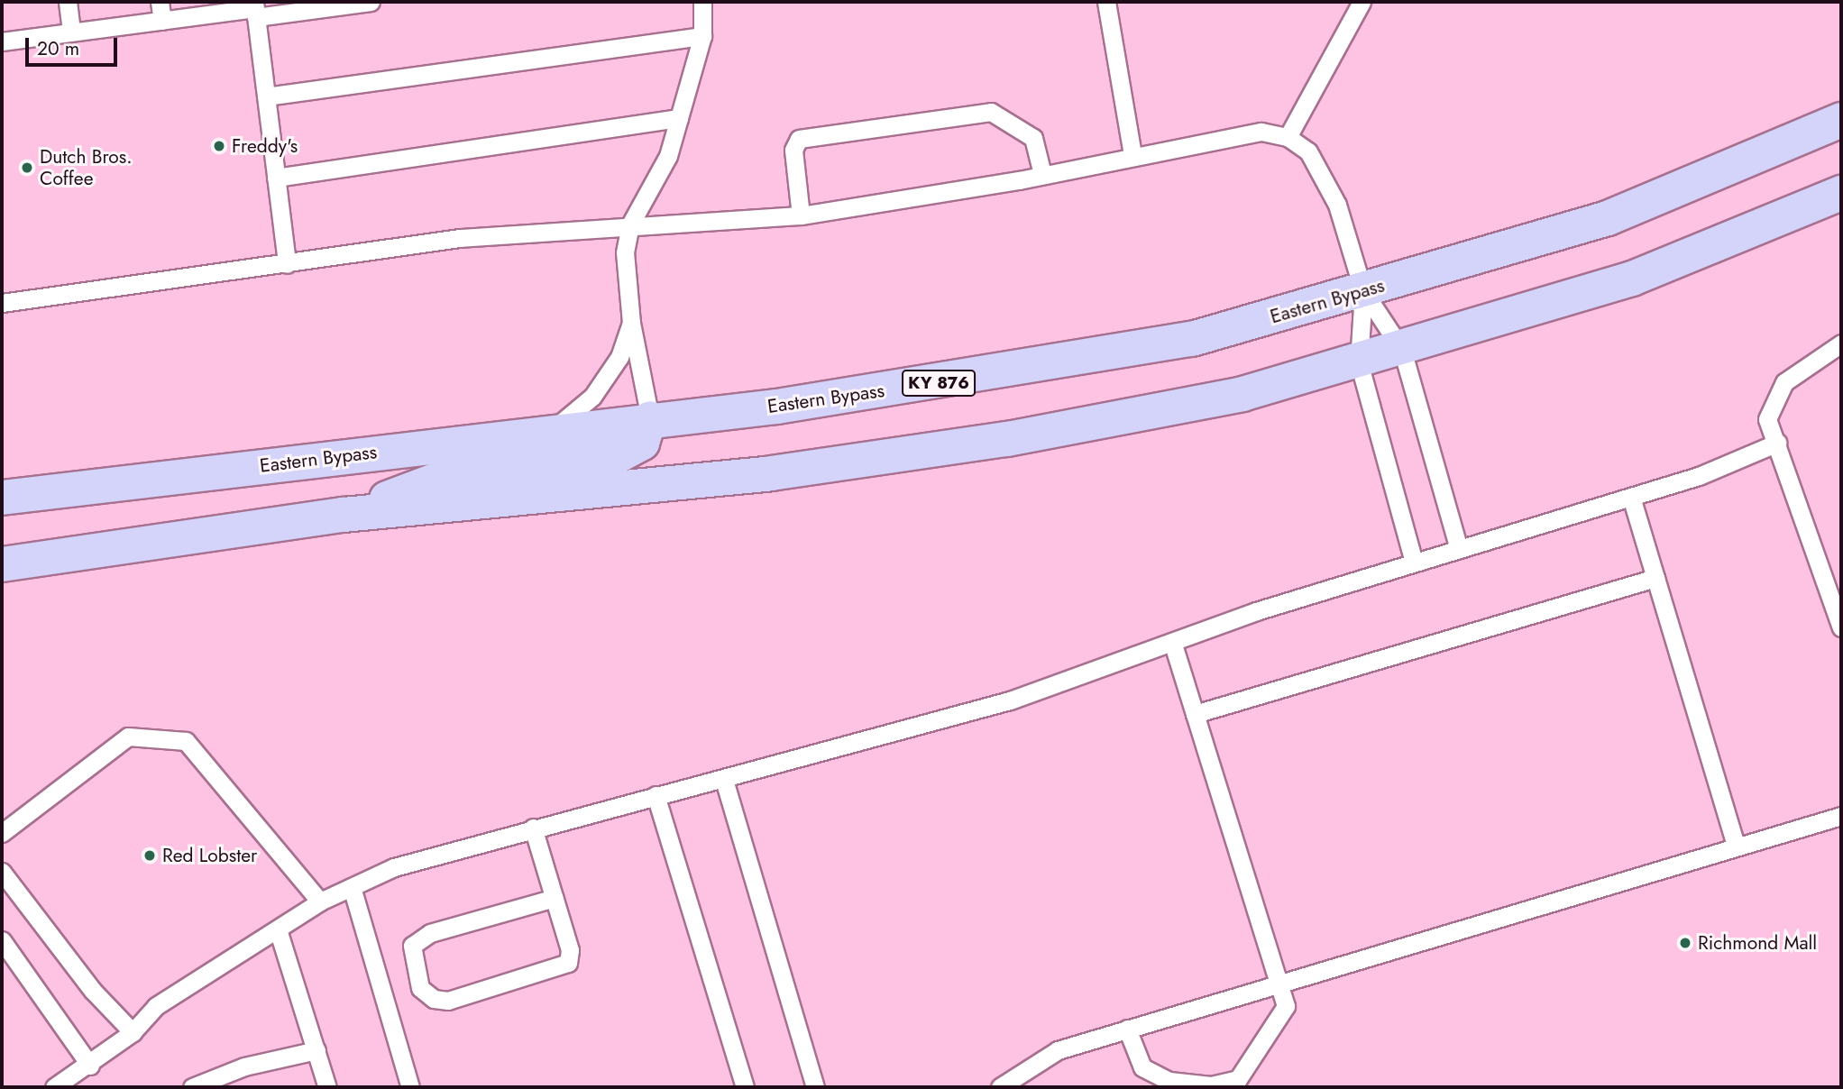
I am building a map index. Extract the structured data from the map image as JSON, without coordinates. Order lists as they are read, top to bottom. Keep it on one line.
{"streets":{"main road":["Eastern Bypass","KY 876"]},"places":["Freddy's","Dutch Bros. Coffee","Red Lobster","Richmond Mall"],"scale_bar":"20 m"}
